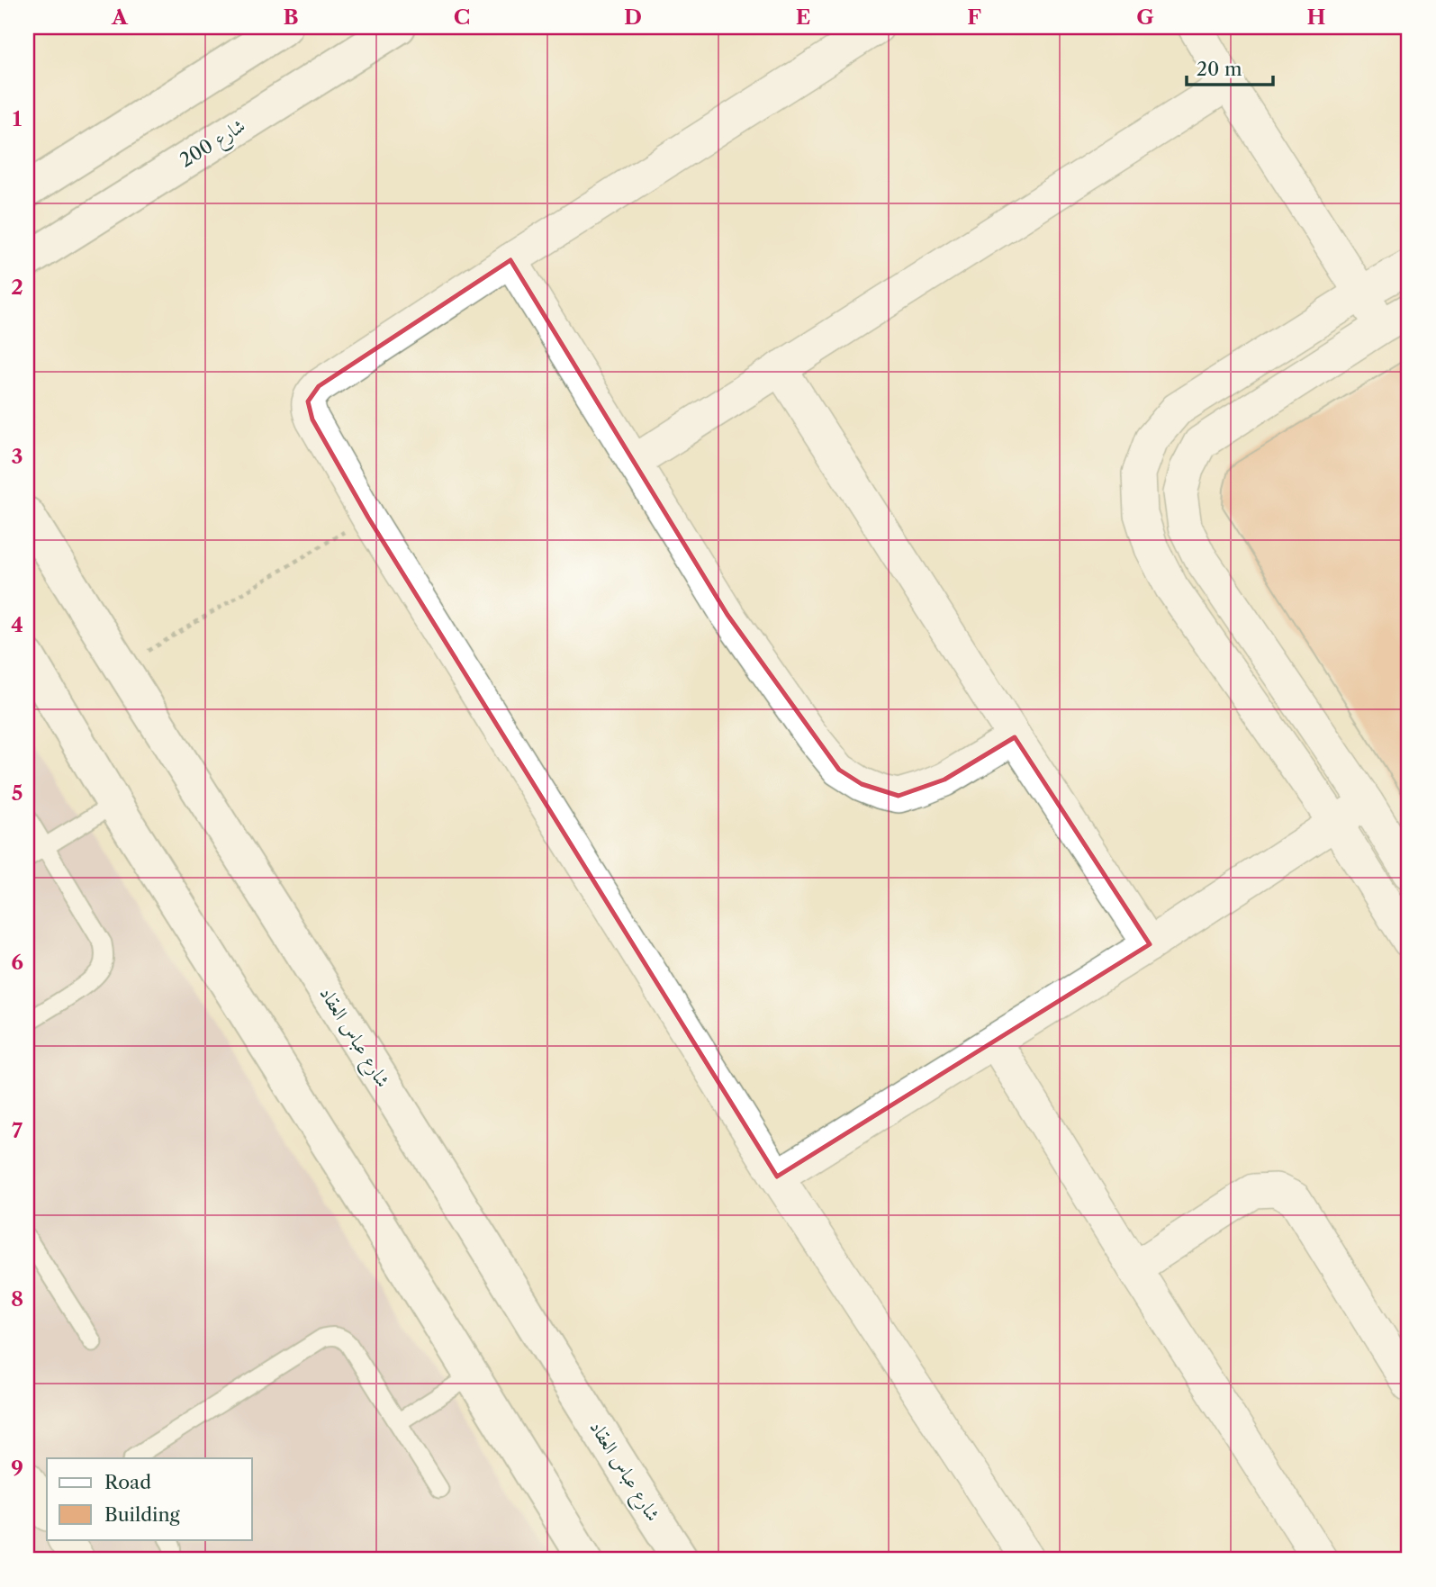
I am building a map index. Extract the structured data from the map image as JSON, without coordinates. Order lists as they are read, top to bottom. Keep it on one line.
{"streets":{"street":["شارع 200","شارع عباس العقاد"]},"legend":["Road","Building"],"scale_bar":"20 m","grid":{"columns":["A","B","C","D","E","F","G","H"],"rows":["1","2","3","4","5","6","7","8","9"]}}
